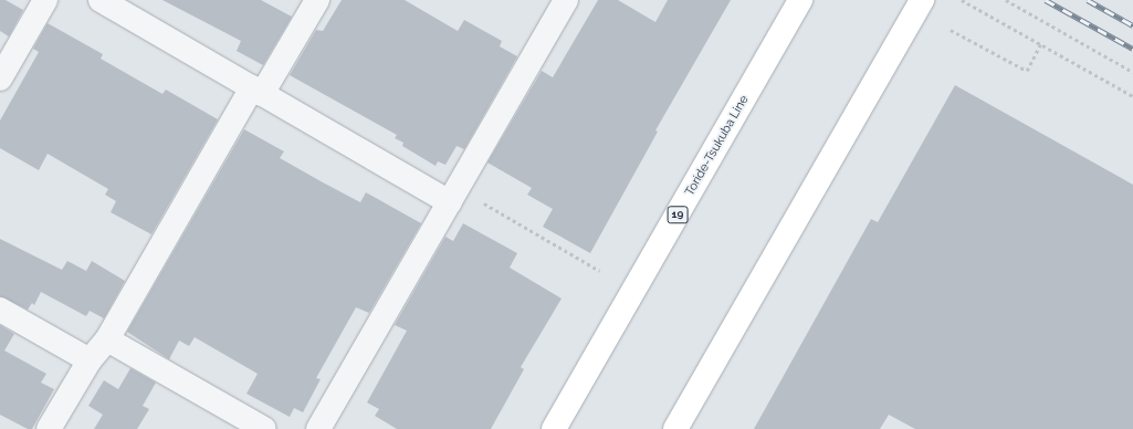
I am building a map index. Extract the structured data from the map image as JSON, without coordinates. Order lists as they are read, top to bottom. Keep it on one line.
{"streets":{"main road":["Toride-Tsukuba Line","19"]}}
